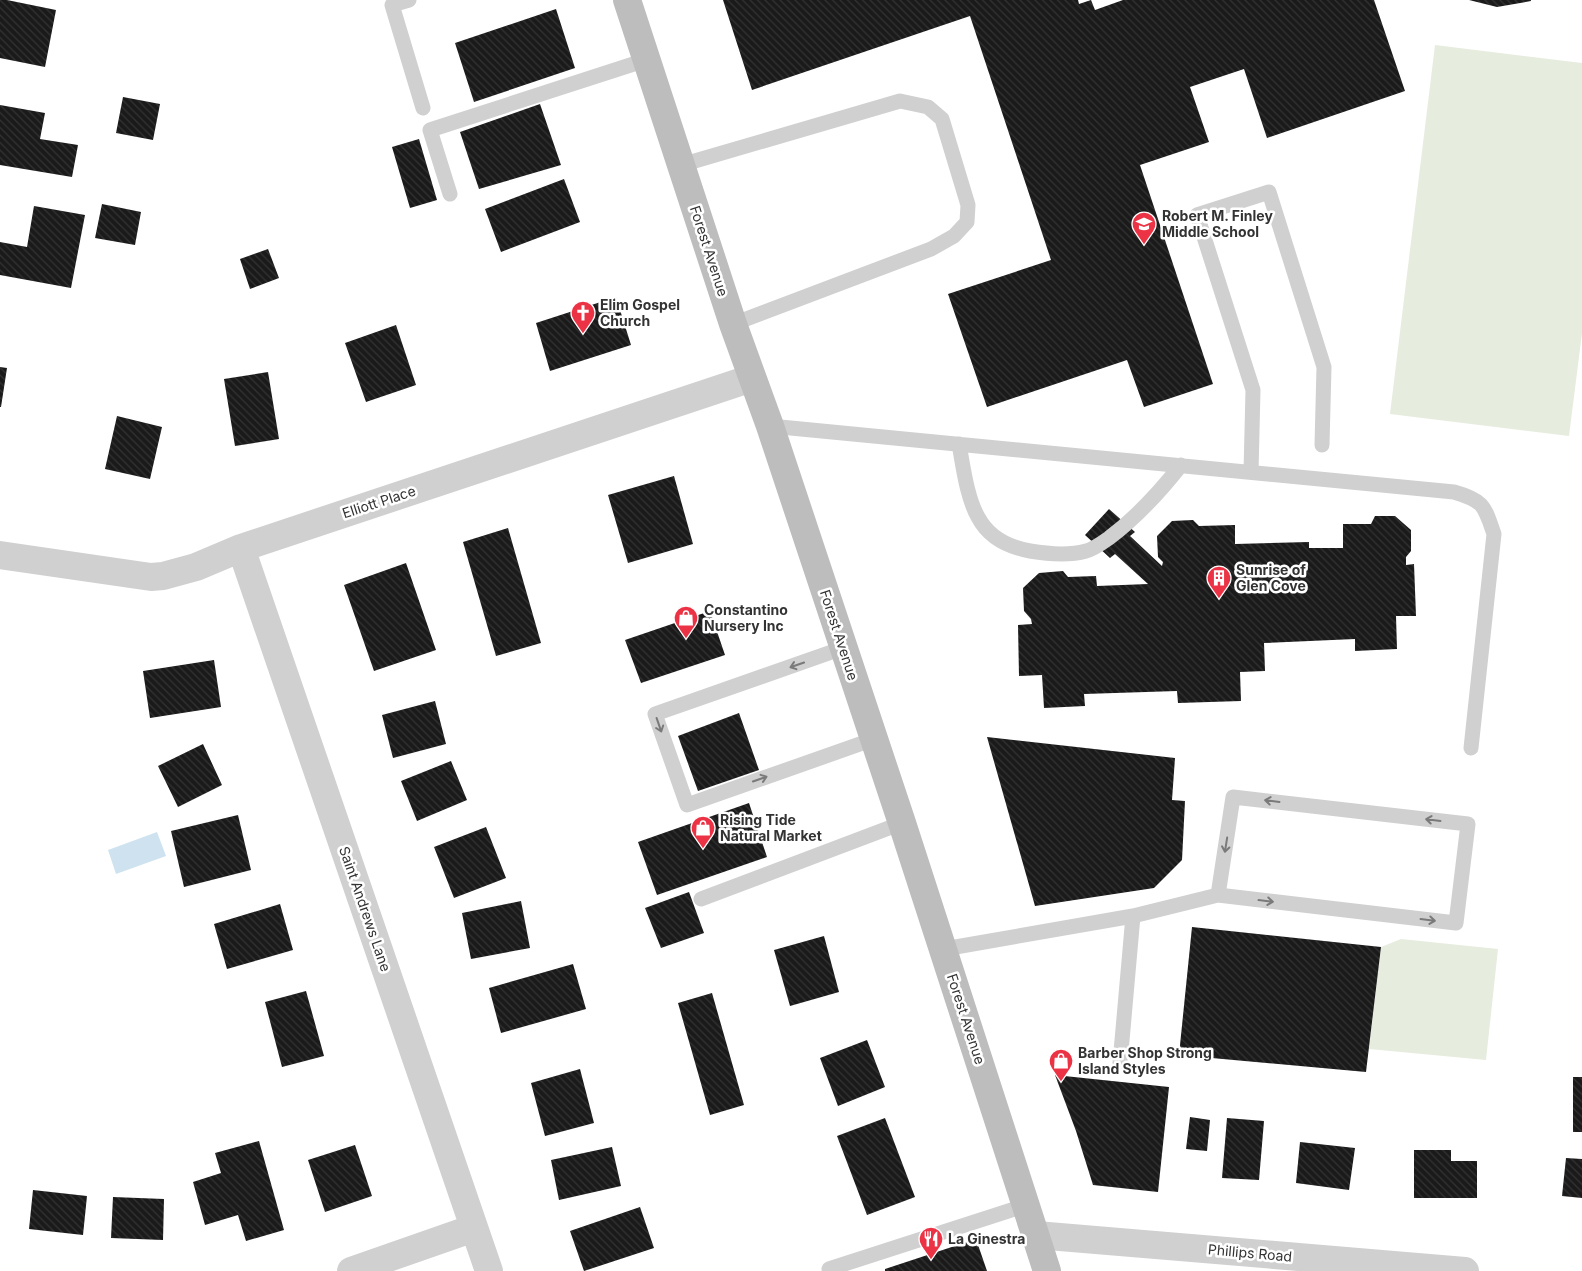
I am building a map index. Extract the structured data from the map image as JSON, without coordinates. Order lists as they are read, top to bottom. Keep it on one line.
{"streets":{"main road":["Forest Avenue"],"street":["Elliott Place","Saint Andrews Lane","Phillips Road"]},"crossings":[["Forest Avenue","Elliott Place"],["Forest Avenue","Phillips Road"],["Elliott Place","Saint Andrews Lane"]],"places":{"school or university":["Robert M. Finley Middle School"],"church":["Elim Gospel Church"],"building":["Sunrise of Glen Cove"],"shop":["Constantino Nursery Inc","Rising Tide Natural Market","Barber Shop Strong Island Styles"],"restaurant":["La Ginestra"]}}
